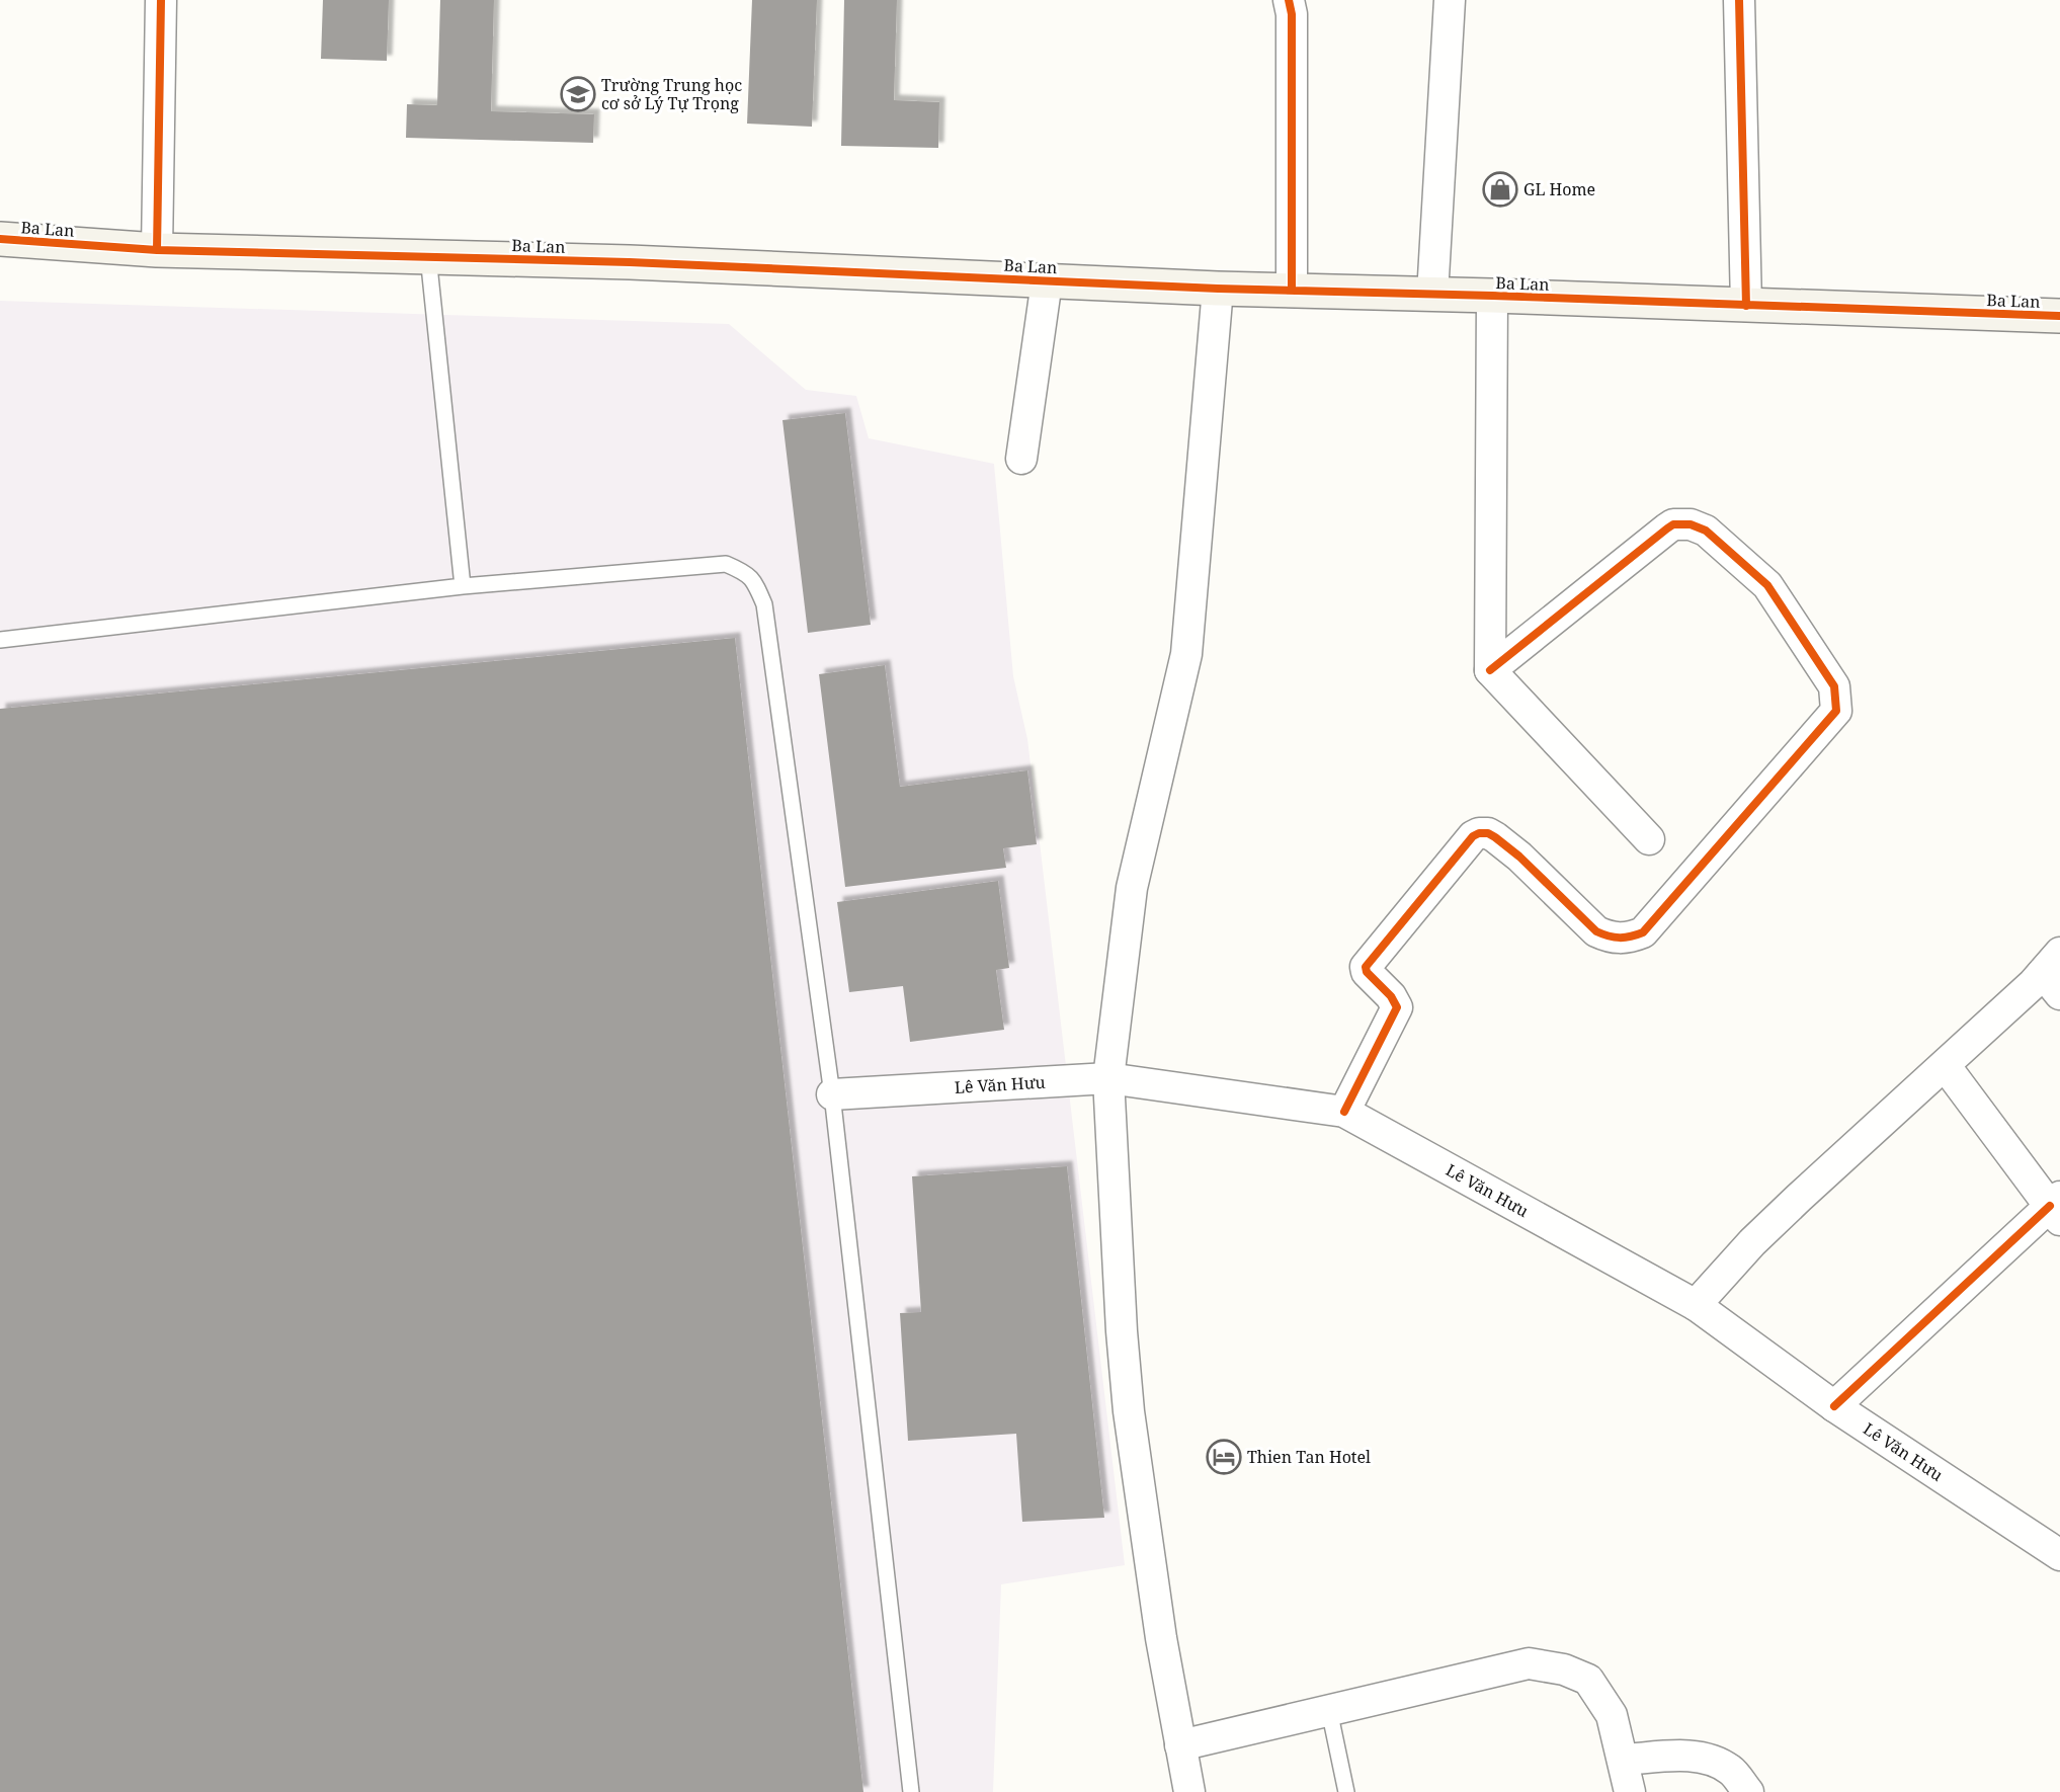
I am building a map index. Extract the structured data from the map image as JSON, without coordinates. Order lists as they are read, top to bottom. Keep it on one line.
{"streets":{"street":["Ba Lan","Lê Văn Hưu"]},"places":{"school or university":["Trường Trung học cơ sở Lý Tự Trọng"],"shop":["GL Home"],"hotel":["Thien Tan Hotel"]}}
